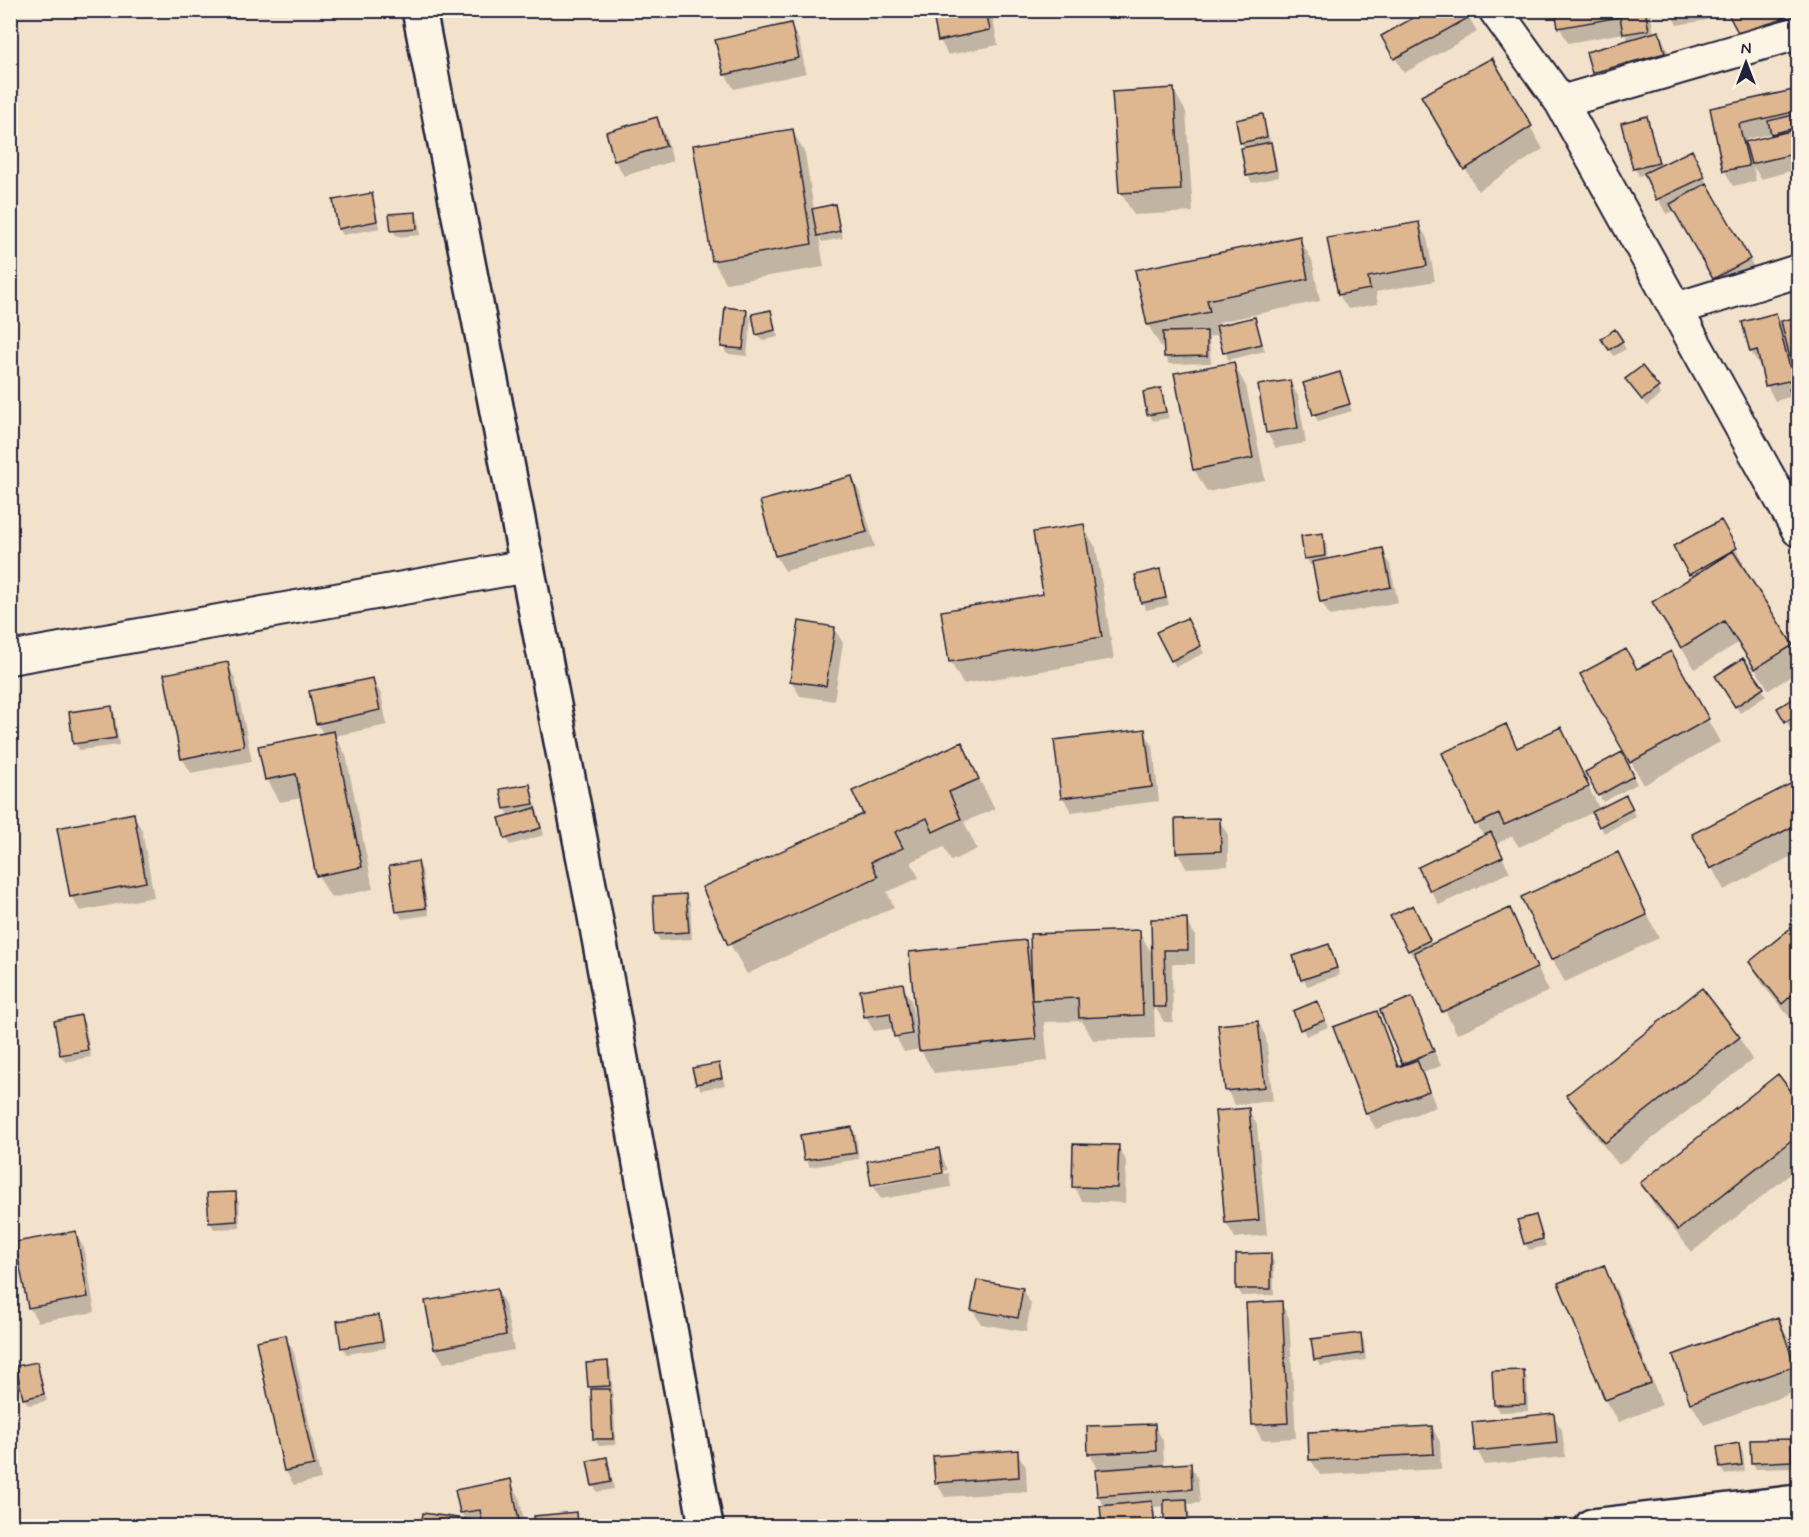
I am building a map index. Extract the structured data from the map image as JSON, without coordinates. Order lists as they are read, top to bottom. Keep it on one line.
{"north":"top"}
